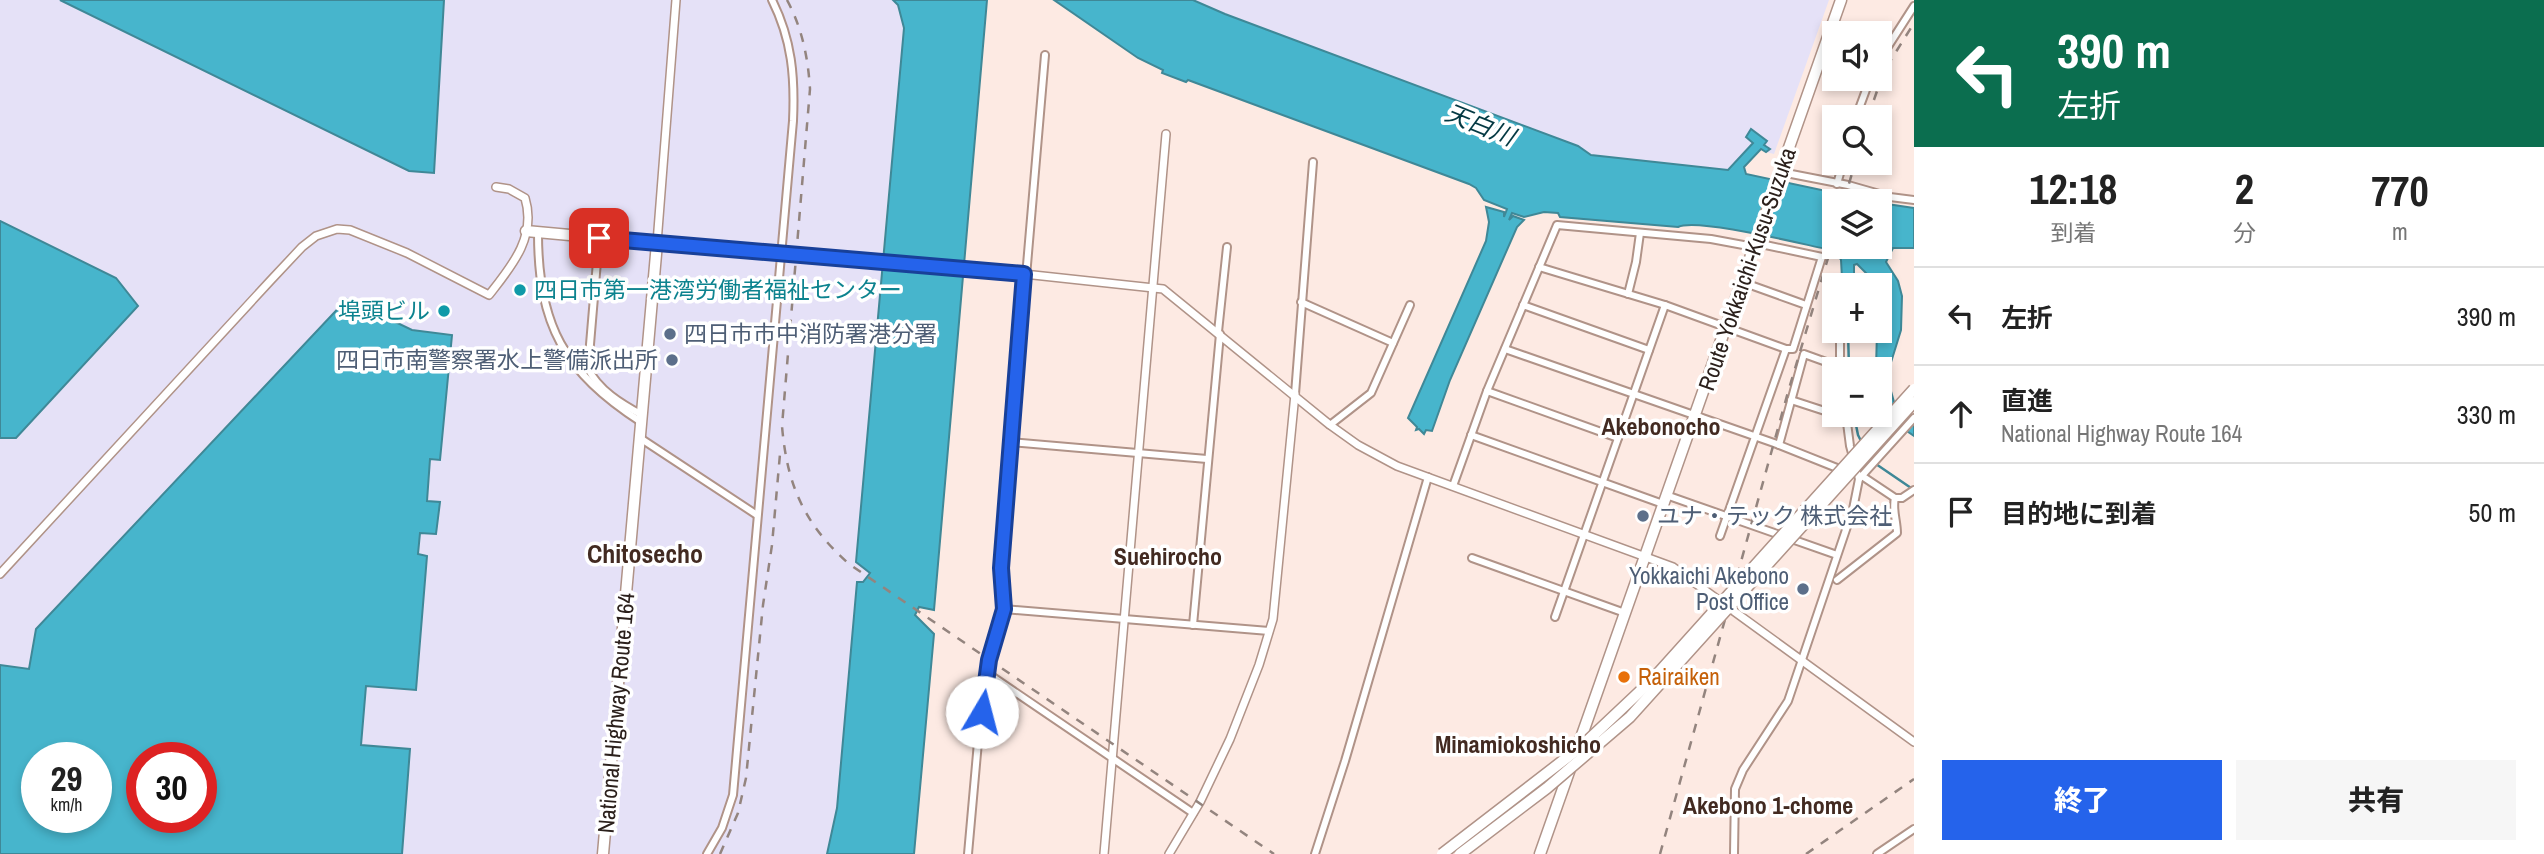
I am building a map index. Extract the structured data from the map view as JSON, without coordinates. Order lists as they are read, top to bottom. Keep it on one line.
{"streets":{"main road":["Route Yokkaichi-Kusu-Suzuka","National Highway Route 164"]},"districts":["Akebonocho","Chitosecho","Suehirocho","Minamiokoshicho","Akebono 1-chome"],"water":["天白川"],"places":["四日市第一港湾労働者福祉センター","埠頭ビル","四日市市中消防署港分署","四日市南警察署水上警備派出所","ユナ・テック 株式会社","Yokkaichi Akebono Post Office","Rairaiken"],"page":{"turn":["390 m","左折"],"map_buttons":["+","−"],"eta":["12:18","到着","2","分","770","m"],"list":[{"name":"左折","value":"390 m"},{"name":"直進","note":"National Highway Route 164","value":"330 m"},{"name":"目的地に到着","value":"50 m"}],"speed":"29 km/h","limit":"30","buttons":["終了","共有"]}}
